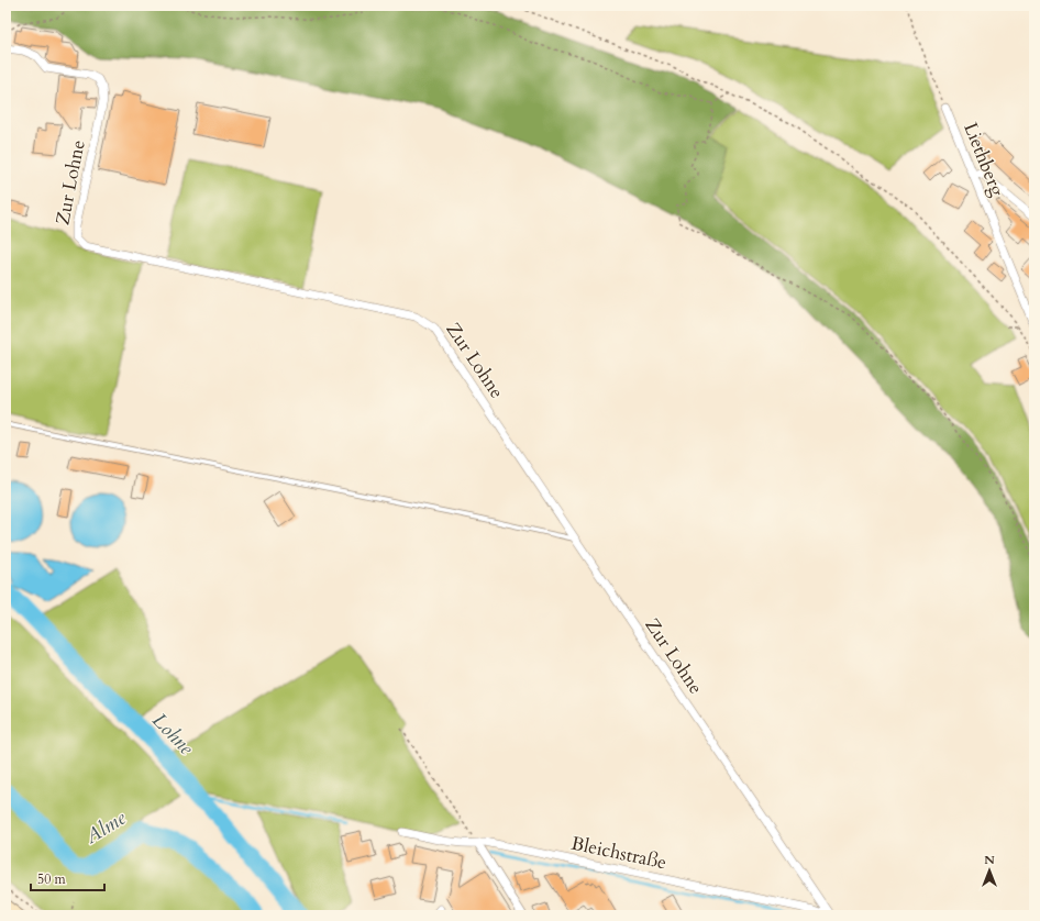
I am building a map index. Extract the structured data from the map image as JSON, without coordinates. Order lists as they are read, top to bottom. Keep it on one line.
{"streets":{"street":["Liethberg","Zur Lohne","Bleichstraße"]},"crossings":[["Zur Lohne","Bleichstraße"]],"water":["Lohne","Alme"],"scale_bar":"50 m","north":"top"}
